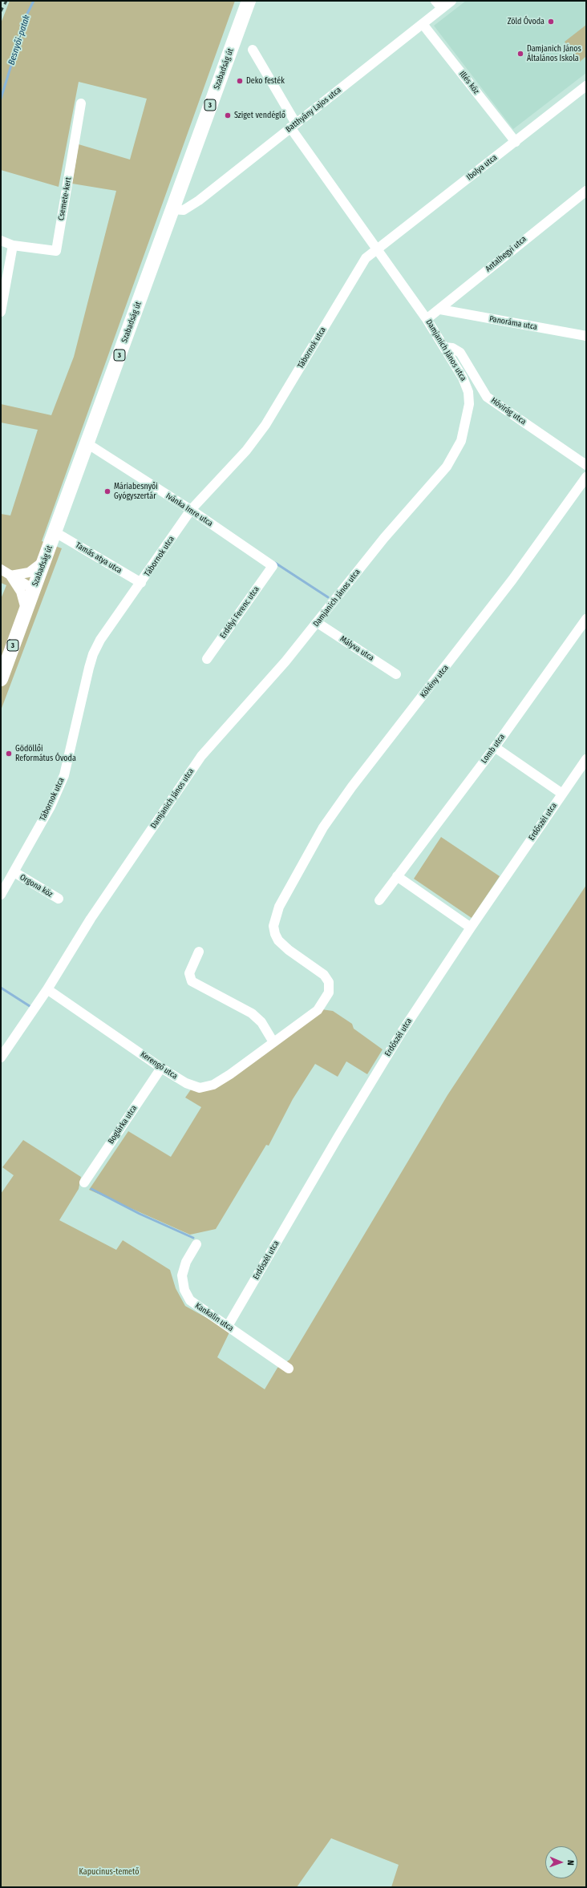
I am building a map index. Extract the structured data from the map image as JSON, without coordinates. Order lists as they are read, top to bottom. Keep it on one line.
{"streets":{"main road":["Szabadság út","3"],"street":["Illés köz","Batthyány Lajos utca","Ibolya utca","Csemete-kert","Antalhegyi utca","Panoráma utca","Tábornok utca","Damjanich János utca","Hóvirág utca","Ivánka Imre utca","Tamás atya utca","Erdélyi Ferenc utca","Mályva utca","Kökény utca","Lomb utca","Erdőszél utca","Orgona köz","Kerengő utca","Boglárka utca","Kankalin utca"]},"crossings":[["Szabadság út","Batthyány Lajos utca"],["Szabadság út","Ivánka Imre utca"],["Szabadság út","Tamás atya utca"],["Illés köz","Batthyány Lajos utca"],["Illés köz","Ibolya utca"],["Batthyány Lajos utca","Damjanich János utca"],["Ibolya utca","Tábornok utca"],["Ibolya utca","Damjanich János utca"],["Antalhegyi utca","Panoráma utca"],["Antalhegyi utca","Damjanich János utca"],["Tábornok utca","Damjanich János utca"],["Tábornok utca","Ivánka Imre utca"],["Tábornok utca","Tamás atya utca"],["Tábornok utca","Orgona köz"],["Damjanich János utca","Hóvirág utca"],["Damjanich János utca","Mályva utca"],["Damjanich János utca","Kerengő utca"],["Ivánka Imre utca","Erdélyi Ferenc utca"],["Kökény utca","Kerengő utca"],["Erdőszél utca","Kankalin utca"],["Kerengő utca","Boglárka utca"]],"water":["Besnyői-patak"],"parks":["Kapucinus-temető"],"places":["Zöld Óvoda","Damjanich János Általános Iskola","Deko festék","Sziget vendéglő","Máriabesnyői Gyógyszertár","Gödöllői Református Óvoda"],"north":"right"}
